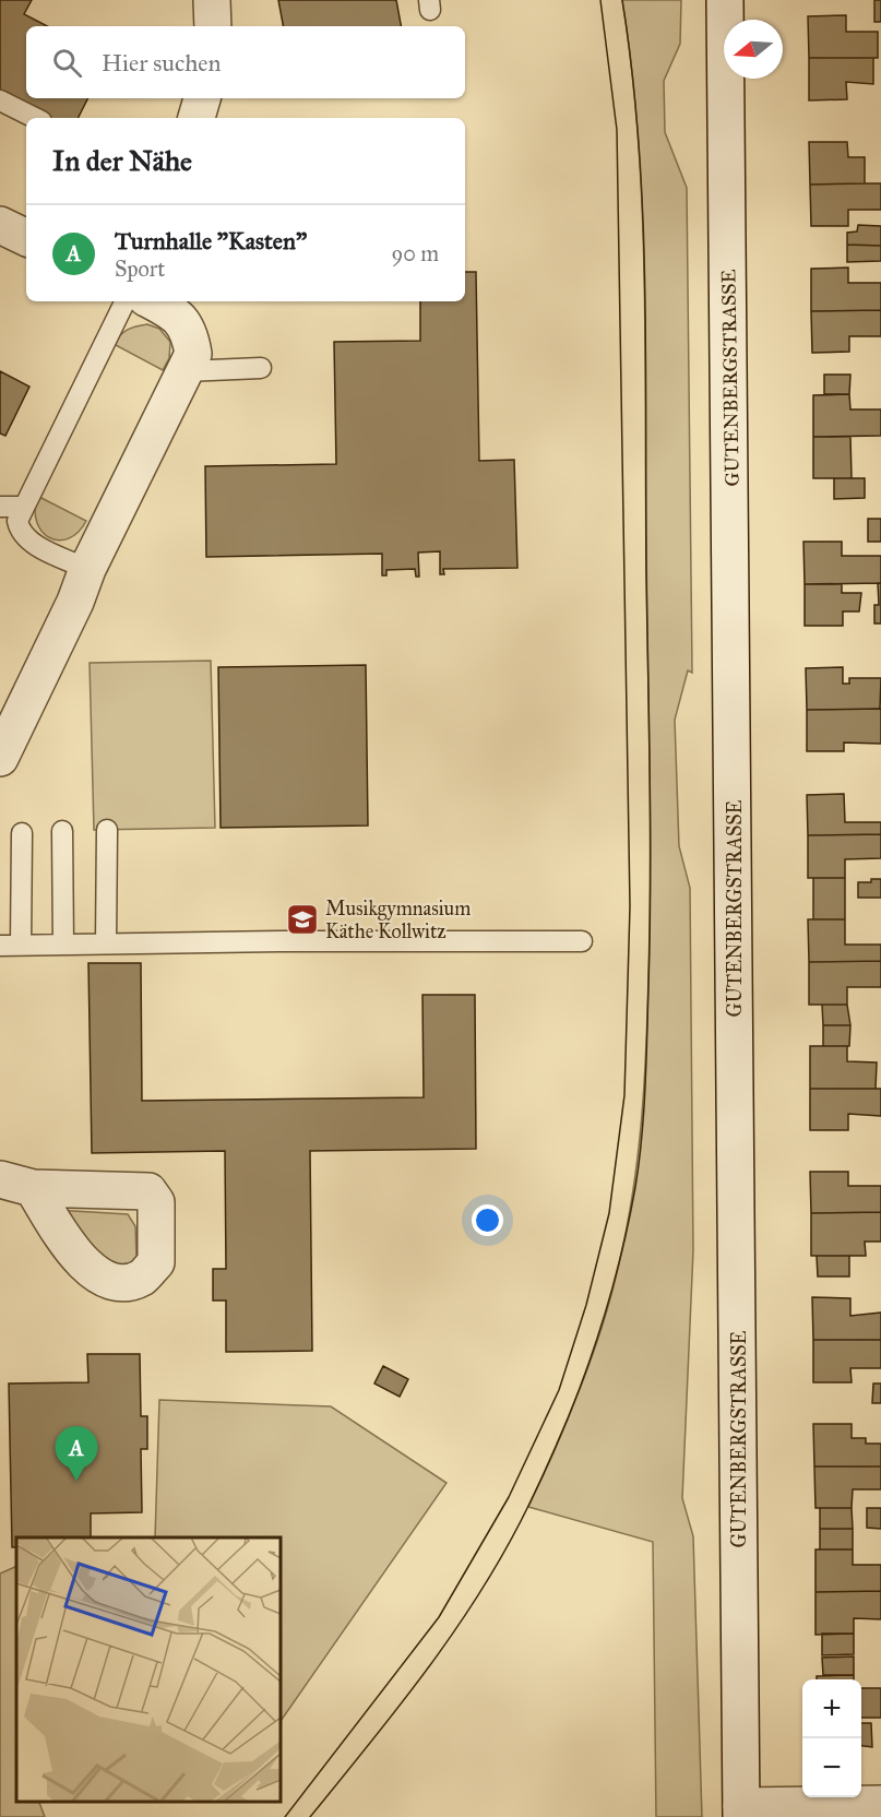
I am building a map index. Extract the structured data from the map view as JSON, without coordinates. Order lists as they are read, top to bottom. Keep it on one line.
{"streets":{"street":["GUTENBERGSTRASSE"]},"places":{"school or university":["Musikgymnasium Käthe Kollwitz"]},"north":"left","page":{"search":"Hier suchen","heading":"In der Nähe","list":[{"mark":"A","name":"Turnhalle \"Kasten\"","note":"Sport","value":"90 m"}],"pins":"A","map_buttons":["+","−"]}}
